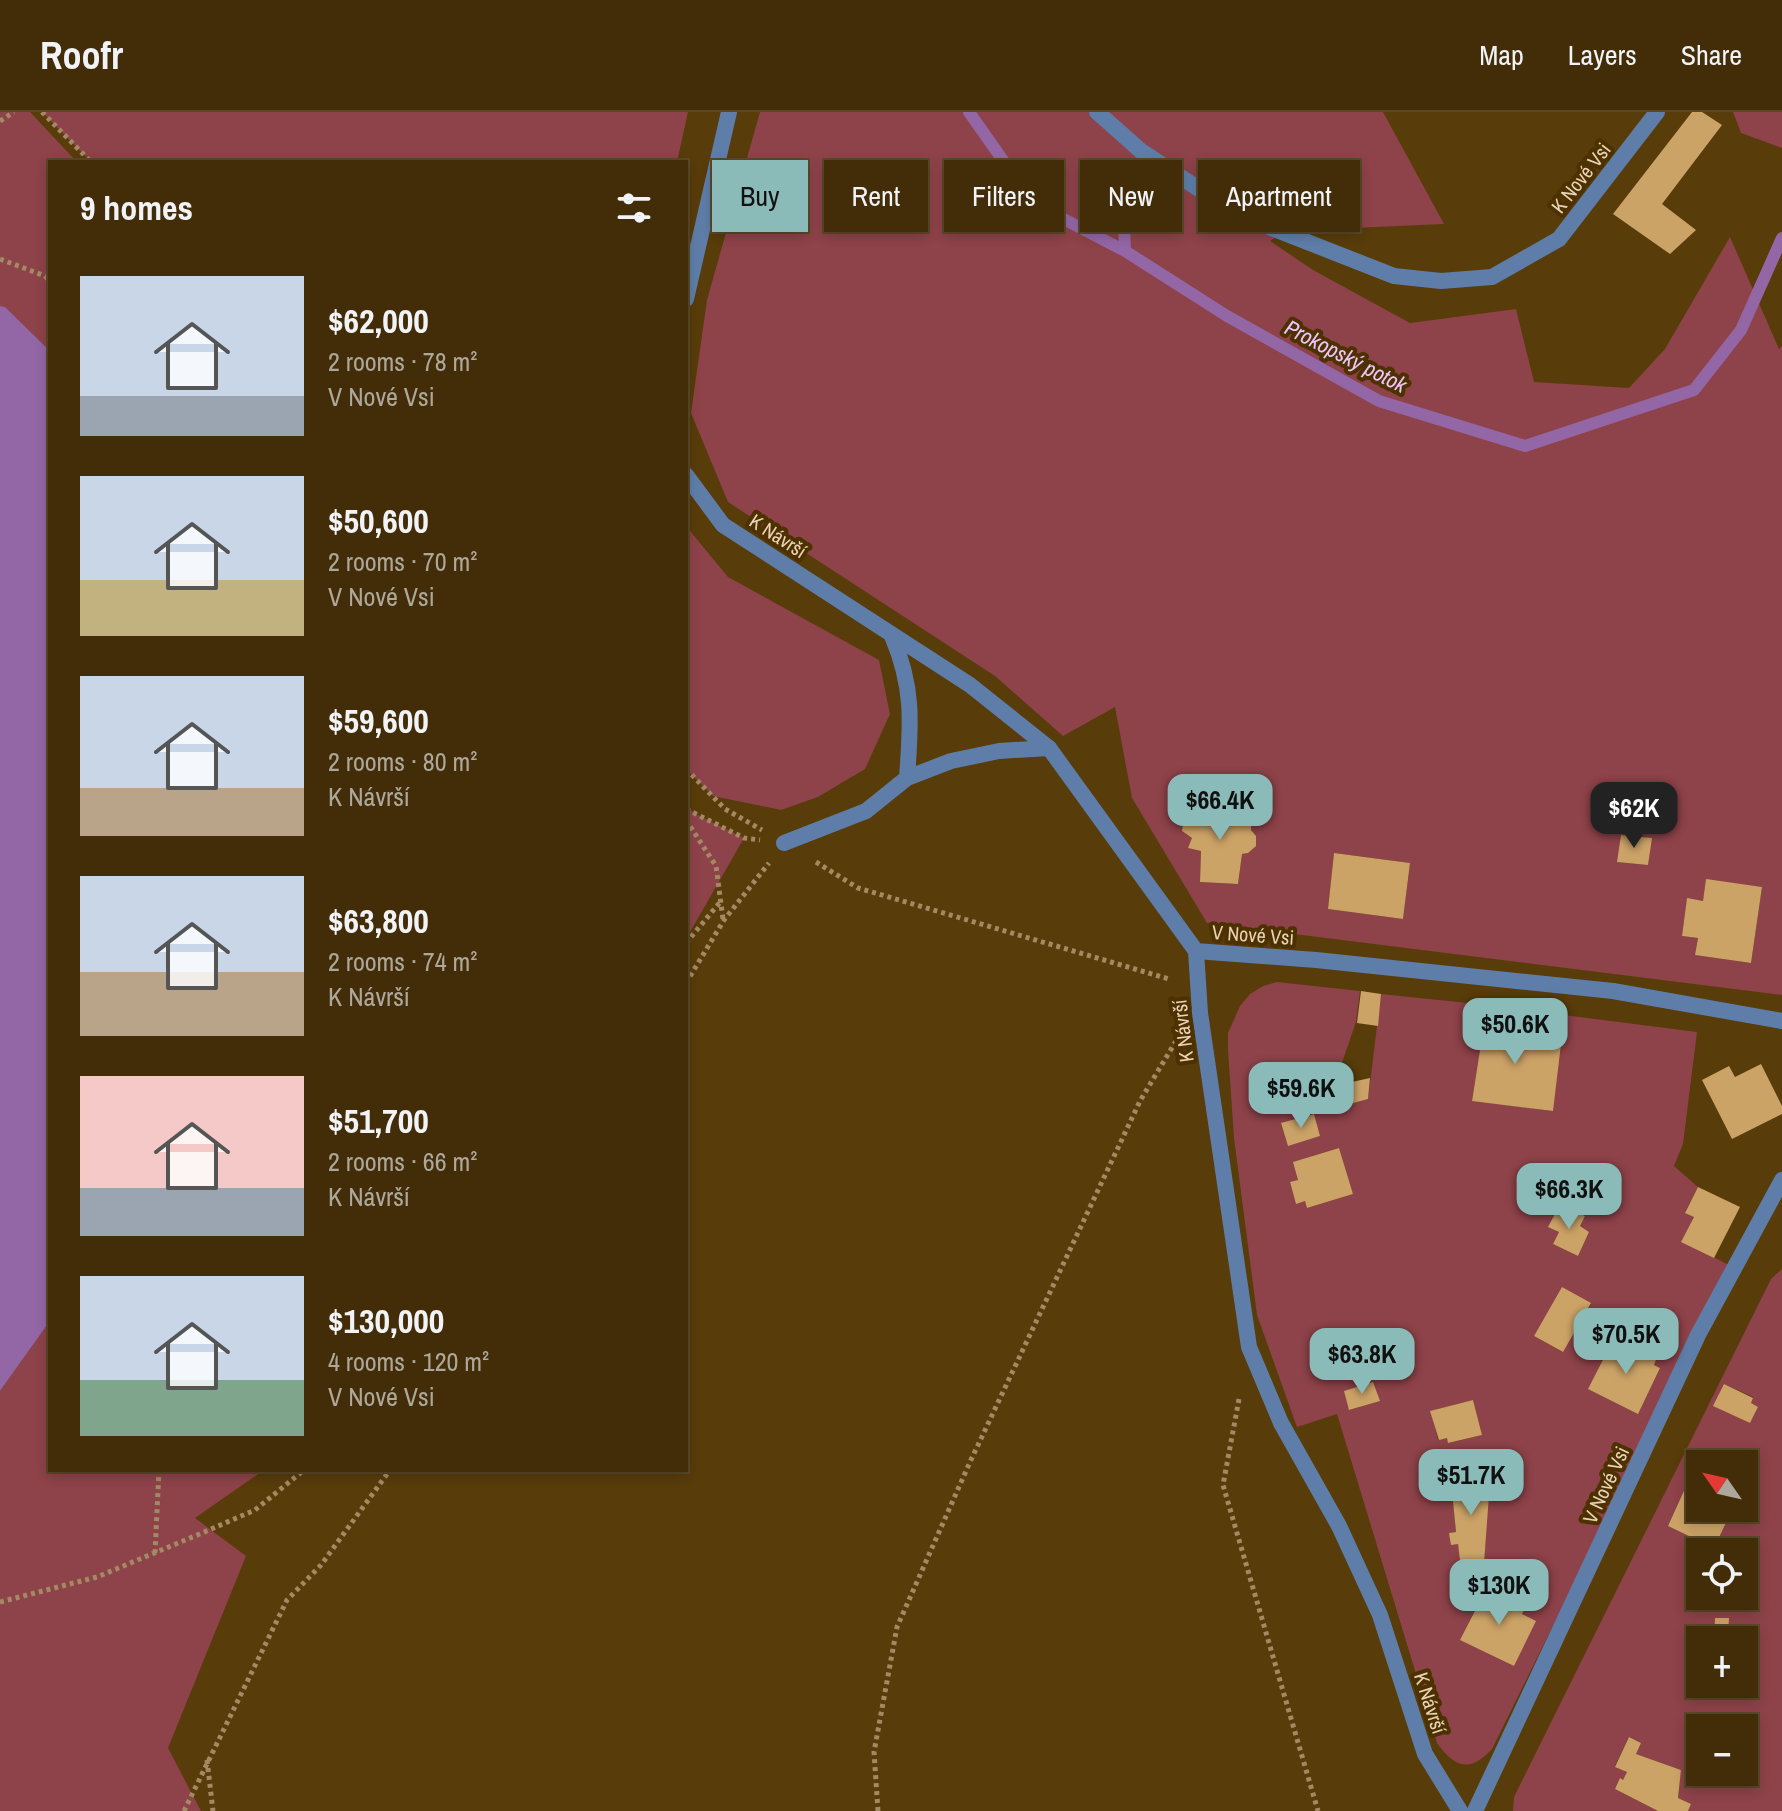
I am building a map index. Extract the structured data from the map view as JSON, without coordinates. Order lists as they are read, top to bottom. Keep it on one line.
{"streets":{"street":["K Nové Vsi","K Návrší","V Nové Vsi"]},"crossings":[["K Návrší","V Nové Vsi"]],"water":["Prokopský potok"],"north":"top left","page":{"header":"Roofr","nav":["Map","Layers","Share"],"chip":["Buy","Rent","Filters","New","Apartment"],"heading":"9 homes","list":[{"name":"$62,000","note":"2 rooms · 78 m² · V Nové Vsi"},{"name":"$50,600","note":"2 rooms · 70 m² · V Nové Vsi"},{"name":"$59,600","note":"2 rooms · 80 m² · K Návrší"},{"name":"$63,800","note":"2 rooms · 74 m² · K Návrší"},{"name":"$51,700","note":"2 rooms · 66 m² · K Návrší"},{"name":"$130,000","note":"4 rooms · 120 m² · V Nové Vsi"}],"price":["$66.4K","$62K","$50.6K","$59.6K","$66.3K","$70.5K","$63.8K","$51.7K","$130K"],"map_buttons":["+","−"]}}
